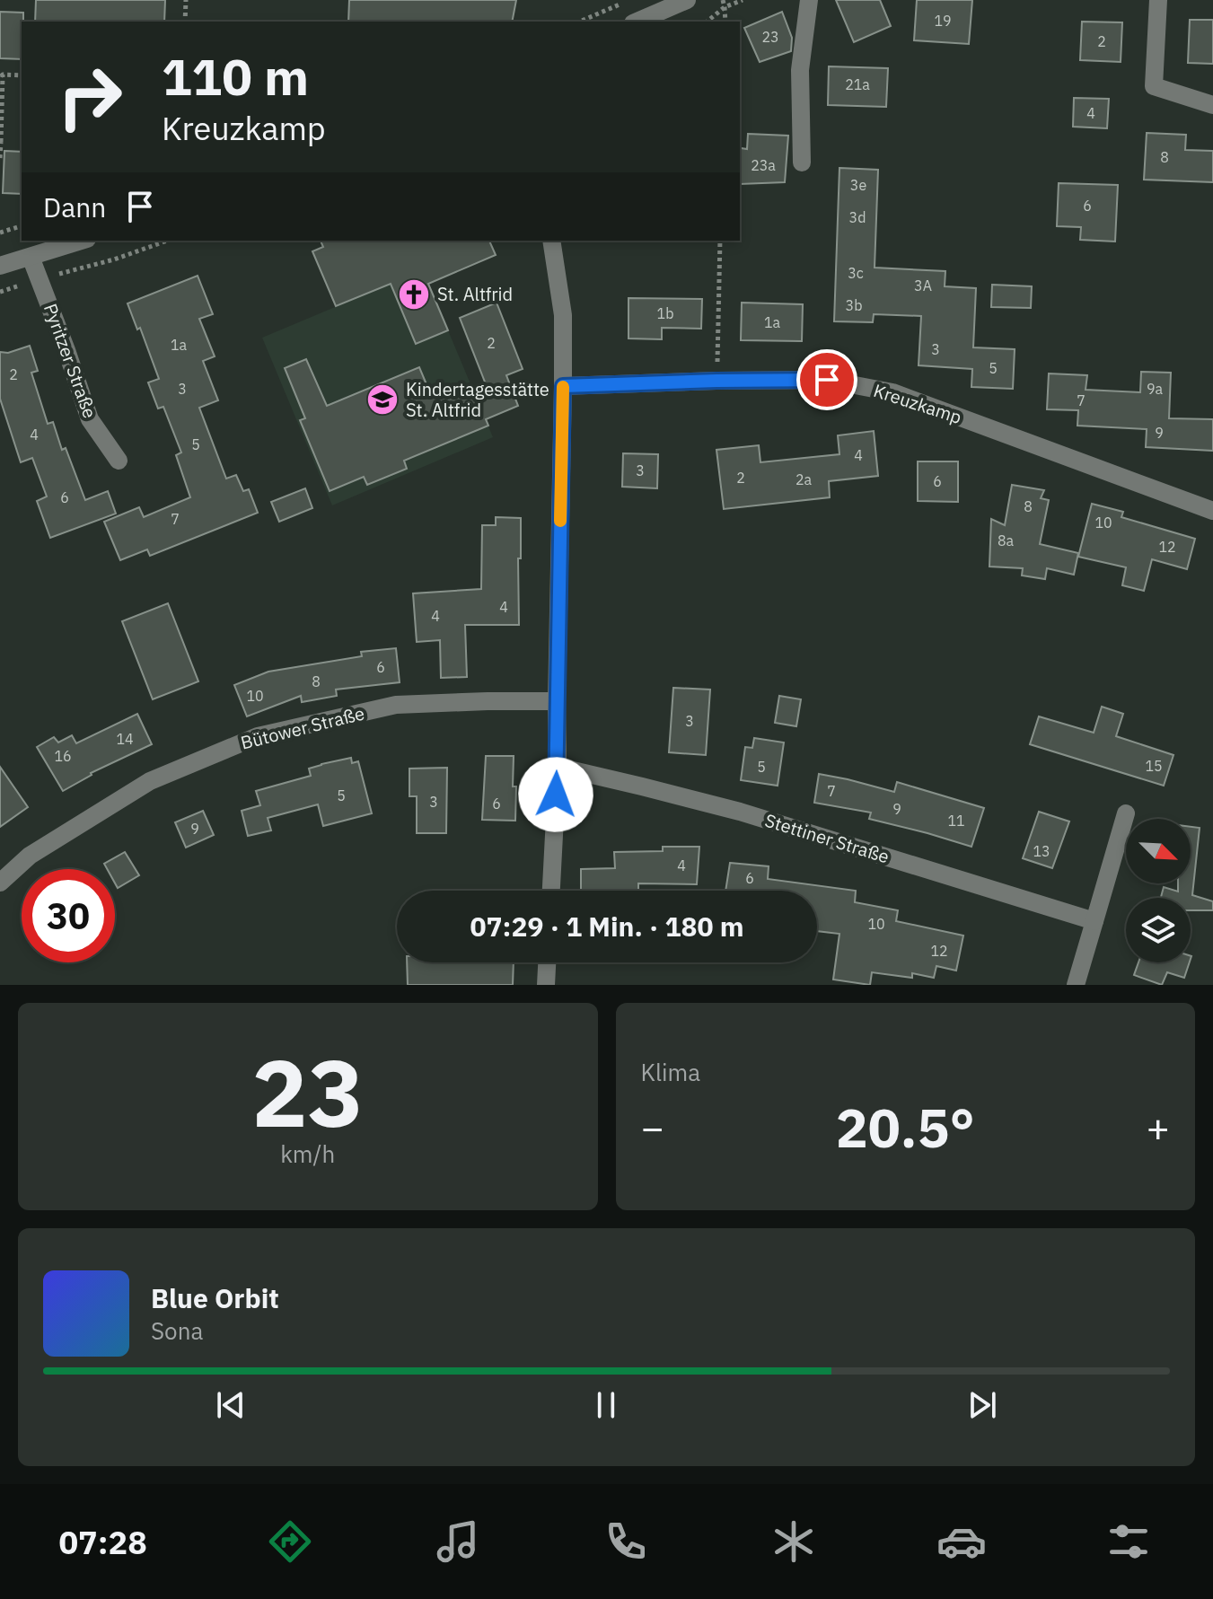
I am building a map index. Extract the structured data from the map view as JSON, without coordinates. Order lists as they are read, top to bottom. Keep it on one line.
{"streets":{"street":["Pyritzer Straße","Kreuzkamp","Bütower Straße","Stettiner Straße"]},"places":{"church":["St. Altfrid"],"school or university":["Kindertagesstätte St. Altfrid"]},"house_numbers":["19","23","2","21a","4","8","23a","3e","6","3d","3c","3A","3b","1b","1a","2","1a","3","5","2","3","9a","7","9","4","5","4","3","2","2a","6","6","8","7","10","8a","12","4","4","6","8","10","3","14","16","15","5","7","5","3","6","9","11","9","13","4","6","10","12"],"north":"bottom right","page":{"turn":["110 m","Kreuzkamp"],"then":"Dann","limit":"30","trip":"07:29 · 1 Min. · 180 m","tile":[["23","km/h"],"Klima"],"heat":["−","20.5°","+"],"song":["Blue Orbit","Sona"],"tabs":"07:28"}}
